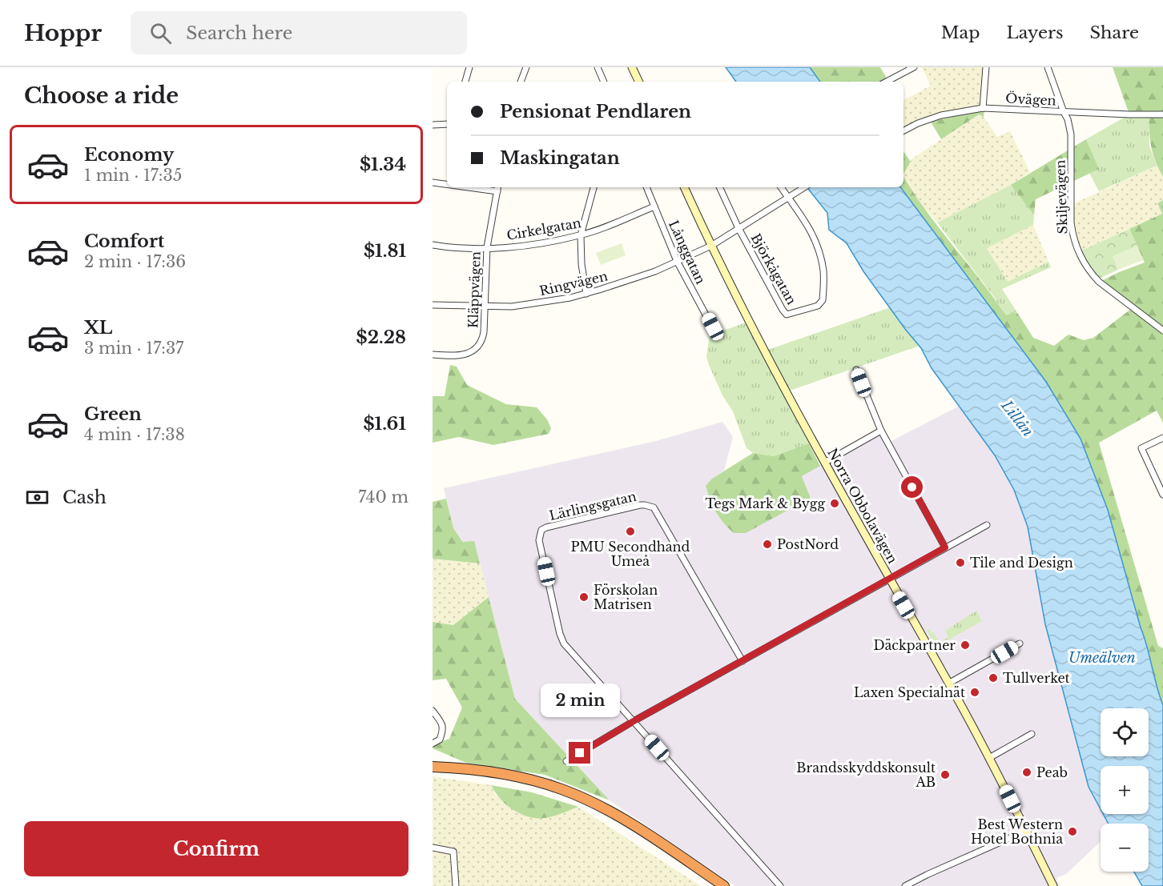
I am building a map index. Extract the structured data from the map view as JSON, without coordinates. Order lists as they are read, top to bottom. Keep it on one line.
{"streets":{"street":["Övägen","Skiljevägen","Cirkelgatan","Långgatan","Björkågatan","Ringvägen","Kläppvägen","Lärlingsgatan","Norra Obbolavägen"]},"crossings":[["Övägen","Skiljevägen"],["Cirkelgatan","Långgatan"],["Cirkelgatan","Kläppvägen"],["Långgatan","Ringvägen"],["Ringvägen","Kläppvägen"],["Ringvägen","Norra Obbolavägen"]],"water":["Lillån","Umeälven"],"places":["Tegs Mark & Bygg","PMU Secondhand Umeå","PostNord","Tile and Design","Förskolan Matrisen","Däckpartner","Tullverket","Laxen Specialnät","Peab","Brandsskyddskonsult AB","Best Western Hotel Bothnia"],"page":{"header":"Hoppr","search":"Search here","nav":["Map","Layers","Share"],"heading":"Choose a ride","banner":["Pensionat Pendlaren","Maskingatan"],"list":[{"name":"Economy","note":"1 min · 17:35","value":"$1.34"},{"name":"Comfort","note":"2 min · 17:36","value":"$1.81"},{"name":"XL","note":"3 min · 17:37","value":"$2.28"},{"name":"Green","note":"4 min · 17:38","value":"$1.61"}],"pay":["Cash","740 m"],"bubble":"2 min","map_buttons":["+","−"],"buttons":"Confirm"}}
